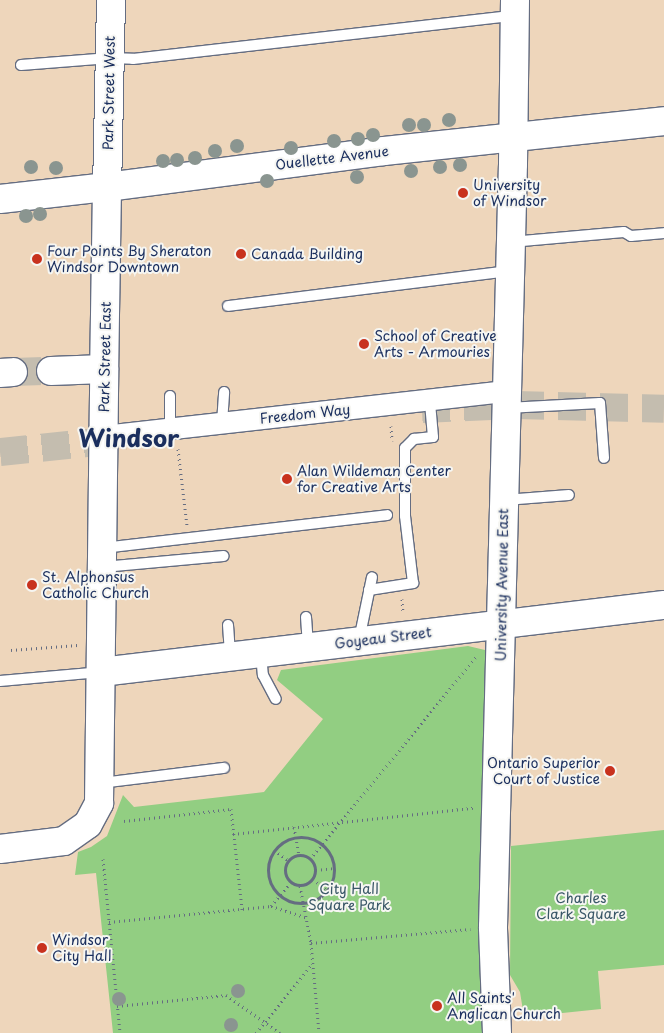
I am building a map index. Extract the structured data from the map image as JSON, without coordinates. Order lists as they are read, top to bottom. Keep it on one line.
{"streets":{"street":["Park Street West","Ouellette Avenue","Park Street East","Freedom Way","University Avenue East","Goyeau Street"]},"crossings":[["Park Street West","Ouellette Avenue"],["Park Street West","Park Street East"],["Ouellette Avenue","Park Street East"],["Ouellette Avenue","University Avenue East"],["Park Street East","Freedom Way"],["Park Street East","Goyeau Street"],["Freedom Way","University Avenue East"],["University Avenue East","Goyeau Street"]],"districts":["Windsor"],"parks":["City Hall Square Park","Charles Clark Square"],"places":["University of Windsor","Canada Building","Four Points By Sheraton Windsor Downtown","School of Creative Arts - Armouries","Alan Wildeman Center for Creative Arts","St. Alphonsus Catholic Church","Ontario Superior Court of Justice","Windsor City Hall","All Saints' Anglican Church"]}
